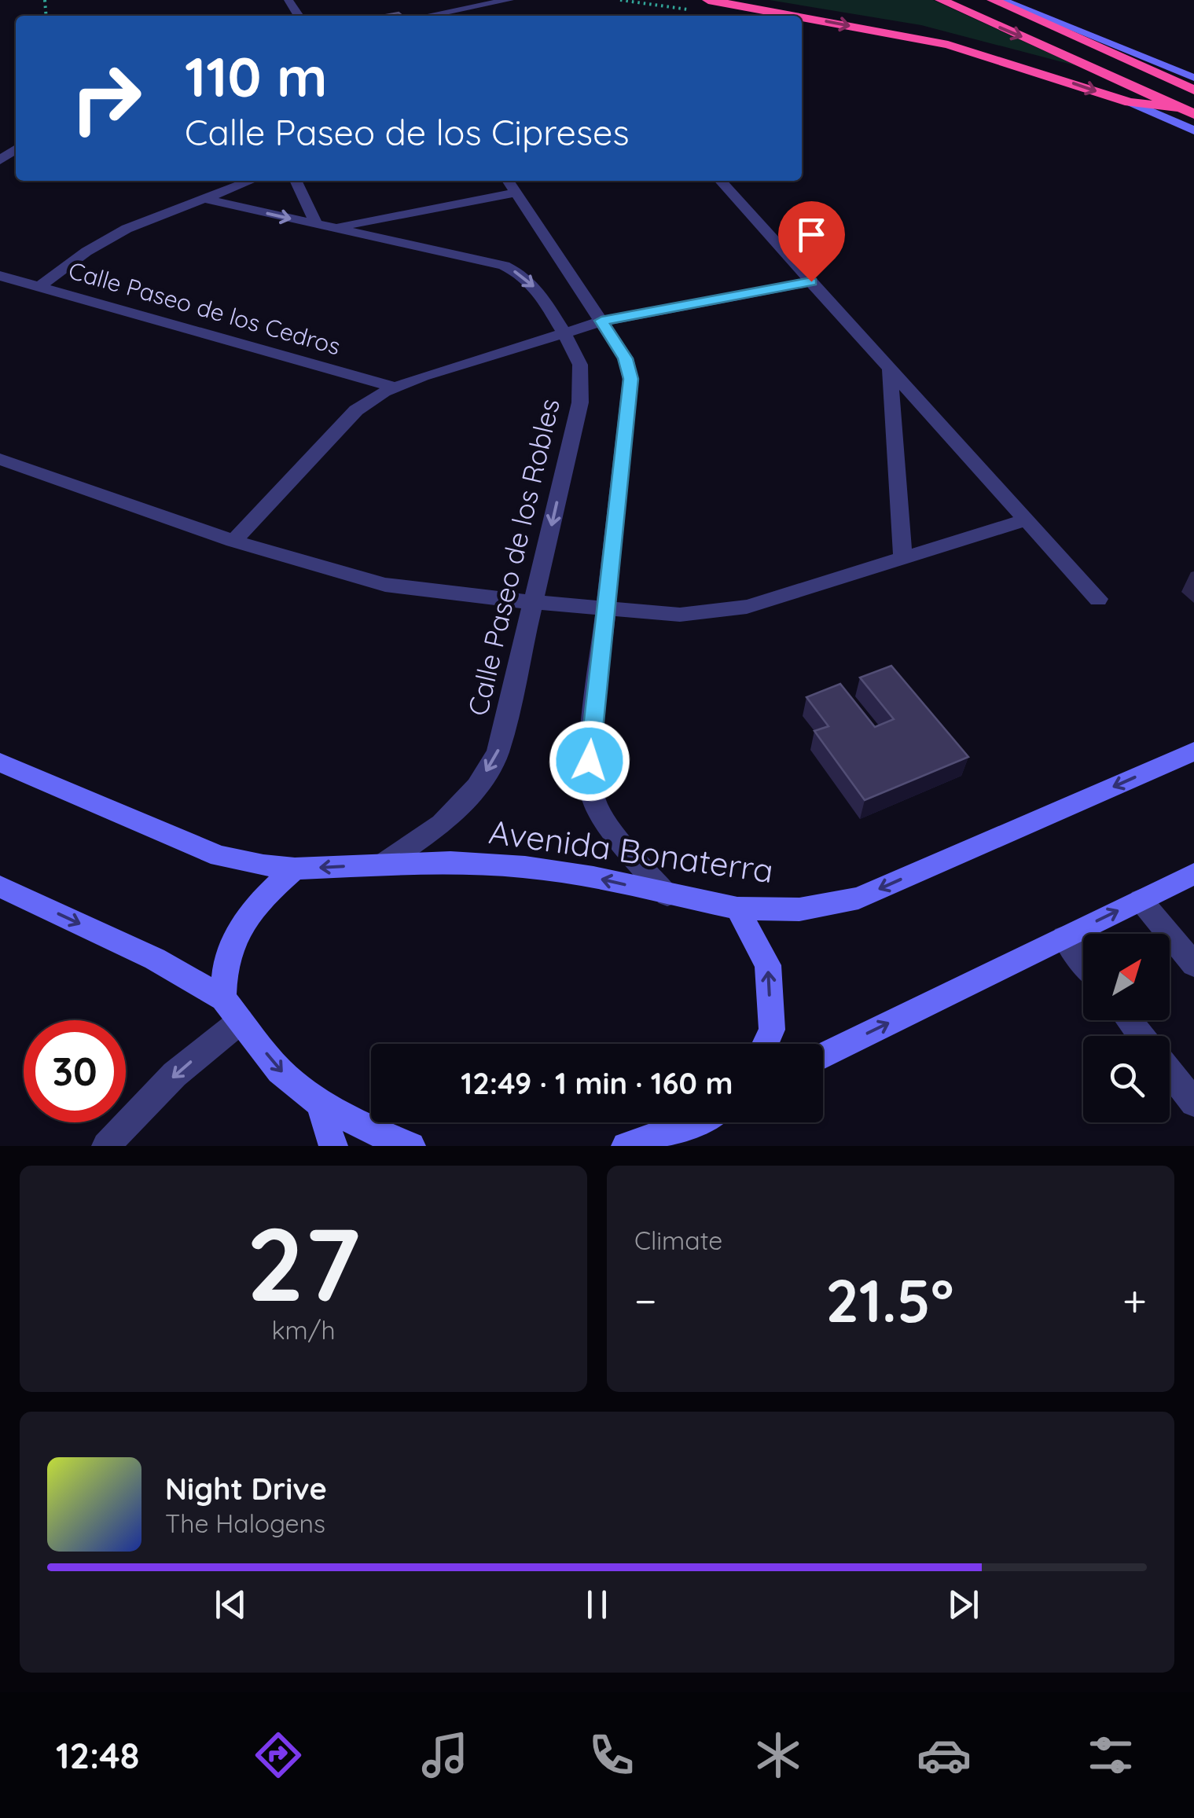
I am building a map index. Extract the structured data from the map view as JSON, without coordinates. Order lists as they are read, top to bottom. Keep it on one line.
{"streets":{"street":["Calle Paseo de los Cedros","Calle Paseo de los Robles","Avenida Bonaterra"]},"crossings":[["Calle Paseo de los Robles","Avenida Bonaterra"]],"north":"top right","page":{"turn":["110 m","Calle Paseo de los Cipreses"],"limit":"30","trip":"12:49 · 1 min · 160 m","tile":[["27","km/h"],"Climate"],"heat":["−","21.5°","+"],"song":["Night Drive","The Halogens"],"tabs":"12:48"}}
